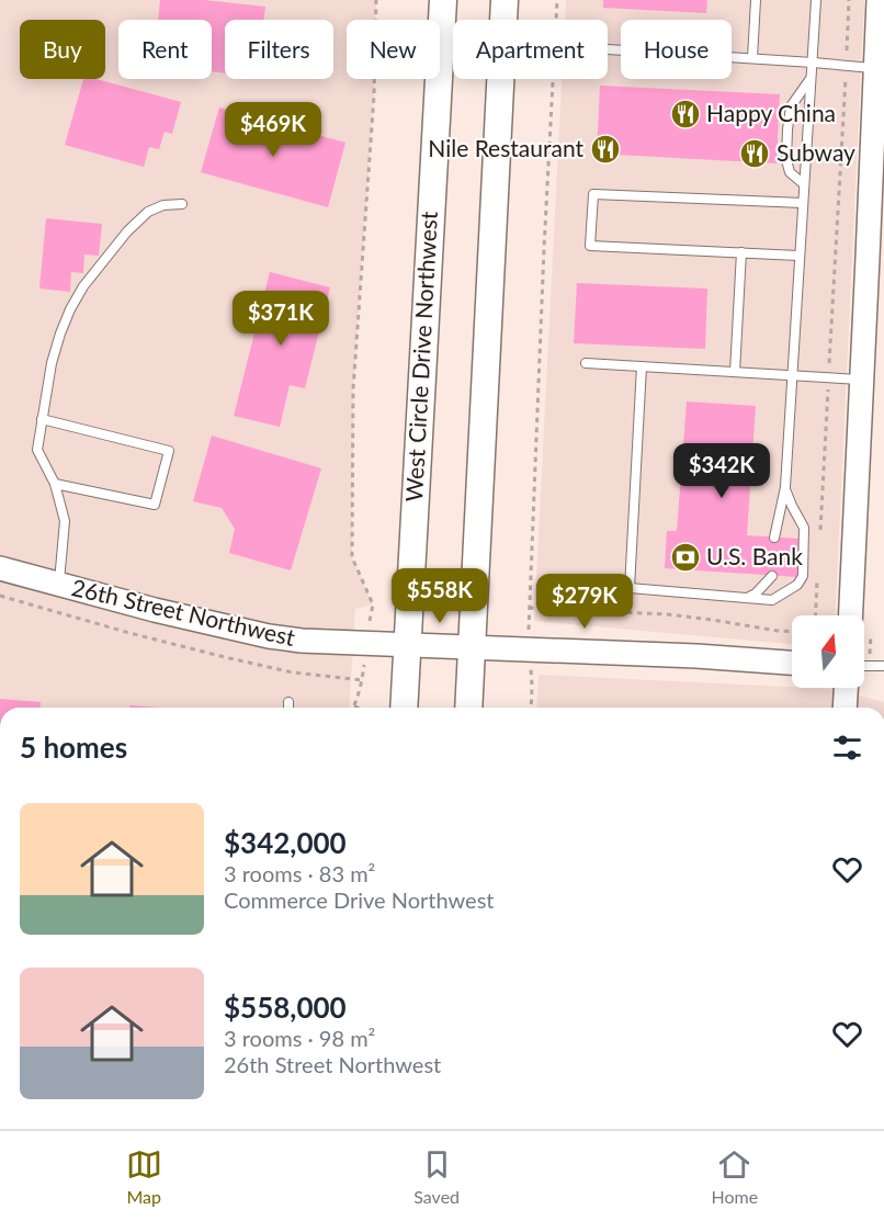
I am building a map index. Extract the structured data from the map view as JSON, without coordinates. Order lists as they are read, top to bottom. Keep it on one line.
{"streets":{"main road":["West Circle Drive Northwest"],"street":["26th Street Northwest"]},"crossings":[["West Circle Drive Northwest","26th Street Northwest"]],"places":{"restaurant":["Happy China","Nile Restaurant","Subway"],"bank":["U.S. Bank"]},"north":"top","page":{"chip":["Buy","Rent","Filters","New","Apartment","House"],"price":["$469K","$371K","$342K","$558K","$279K"],"heading":"5 homes","list":[{"name":"$342,000","note":"3 rooms · 83 m² · Commerce Drive Northwest"},{"name":"$558,000","note":"3 rooms · 98 m² · 26th Street Northwest"}],"tabs":["Map","Saved","Home"]}}
